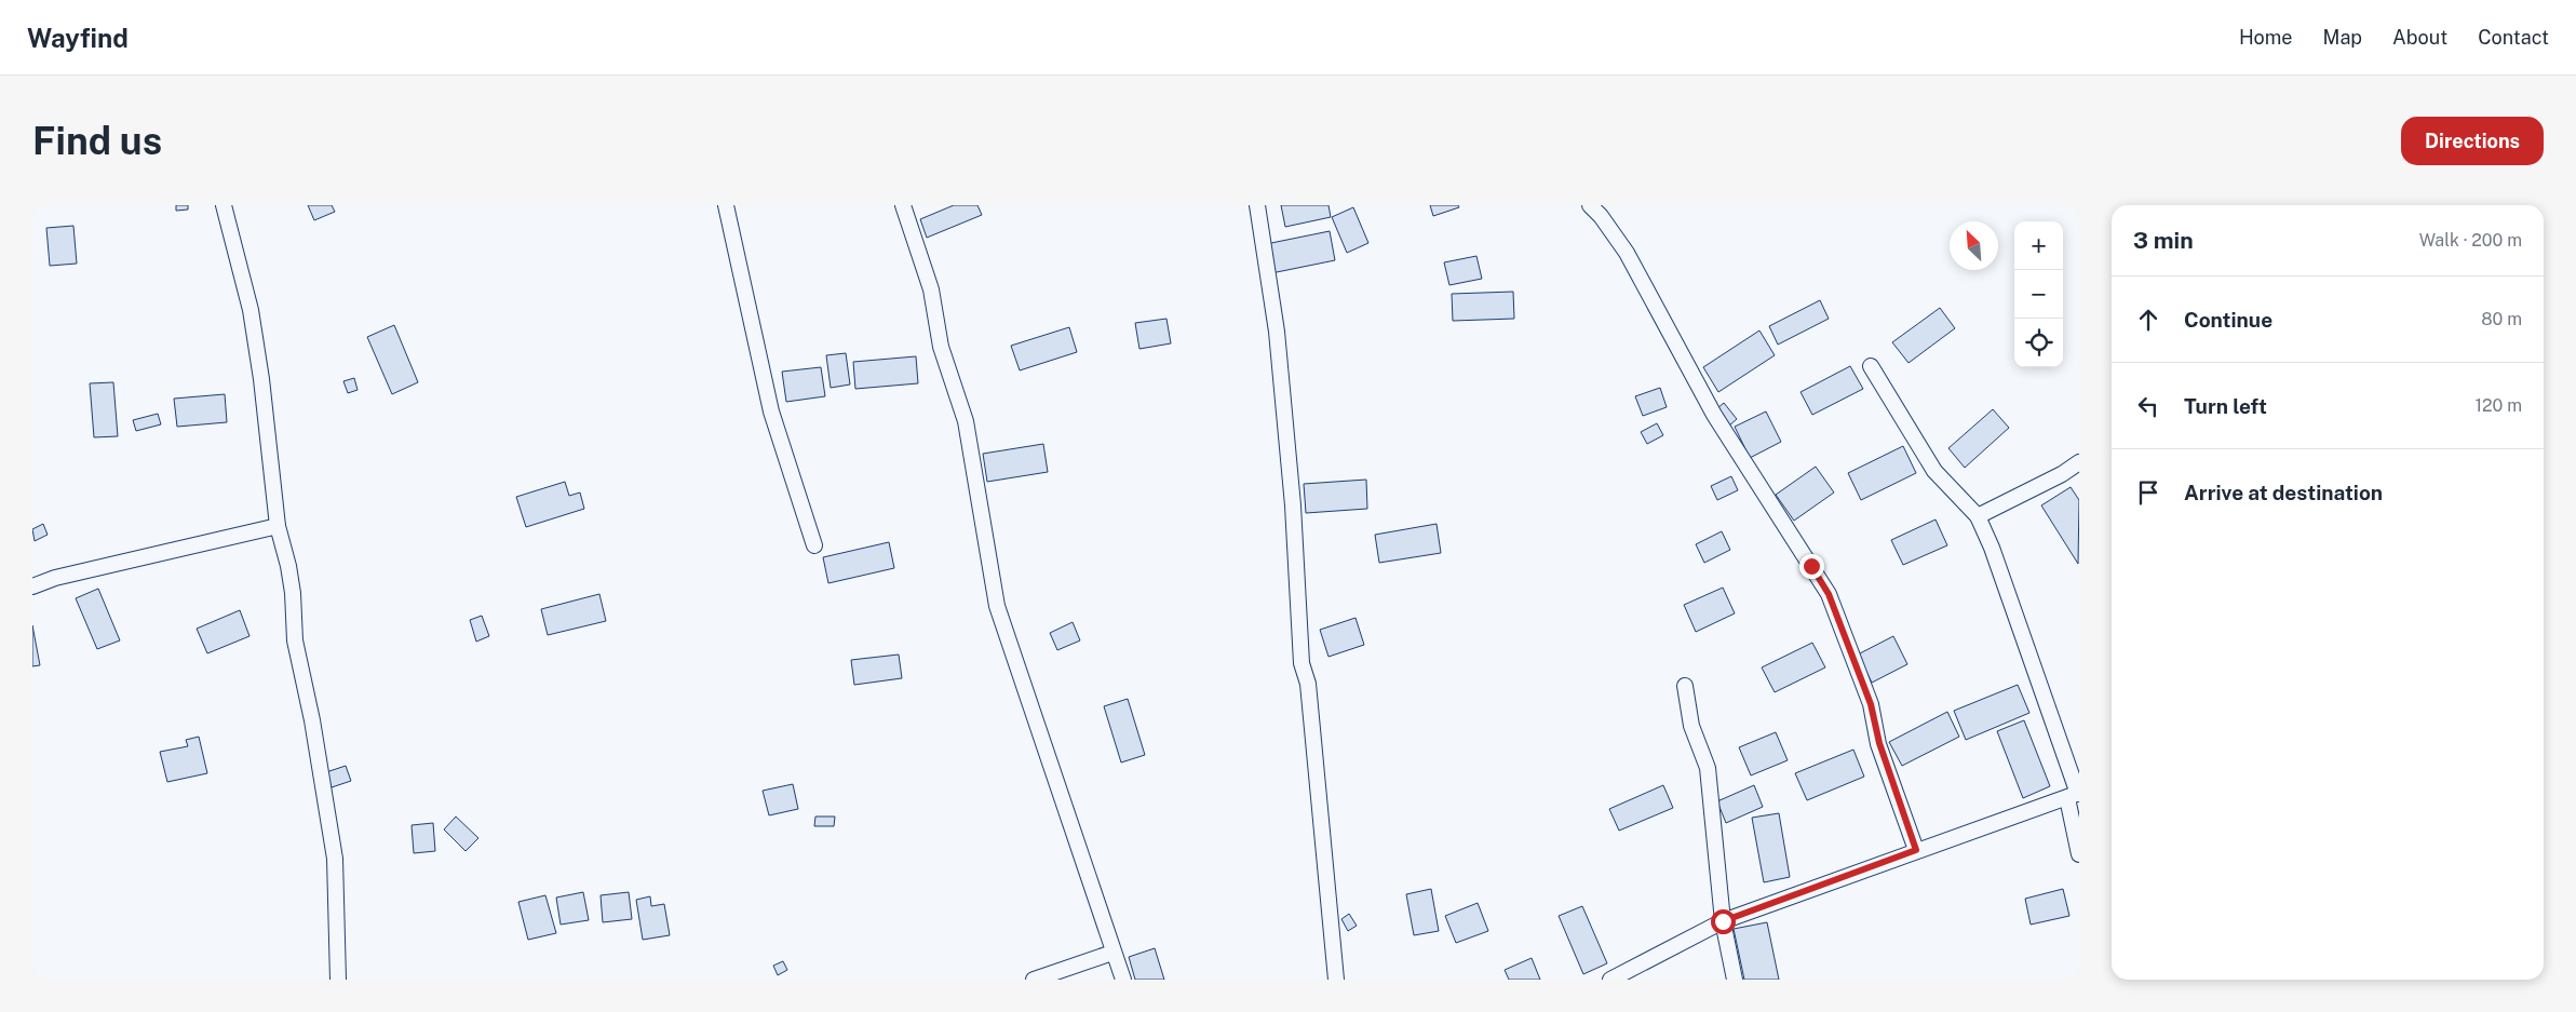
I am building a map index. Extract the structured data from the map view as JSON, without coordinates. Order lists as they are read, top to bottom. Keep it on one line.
{"north":"top left","page":{"header":"Wayfind","nav":["Home","Map","About","Contact"],"buttons":"Directions","title":"Find us","heading":["3 min","Walk · 200 m"],"map_buttons":["+","−"],"list":[["Continue","80 m"],["Turn left","120 m"],"Arrive at destination"]}}
